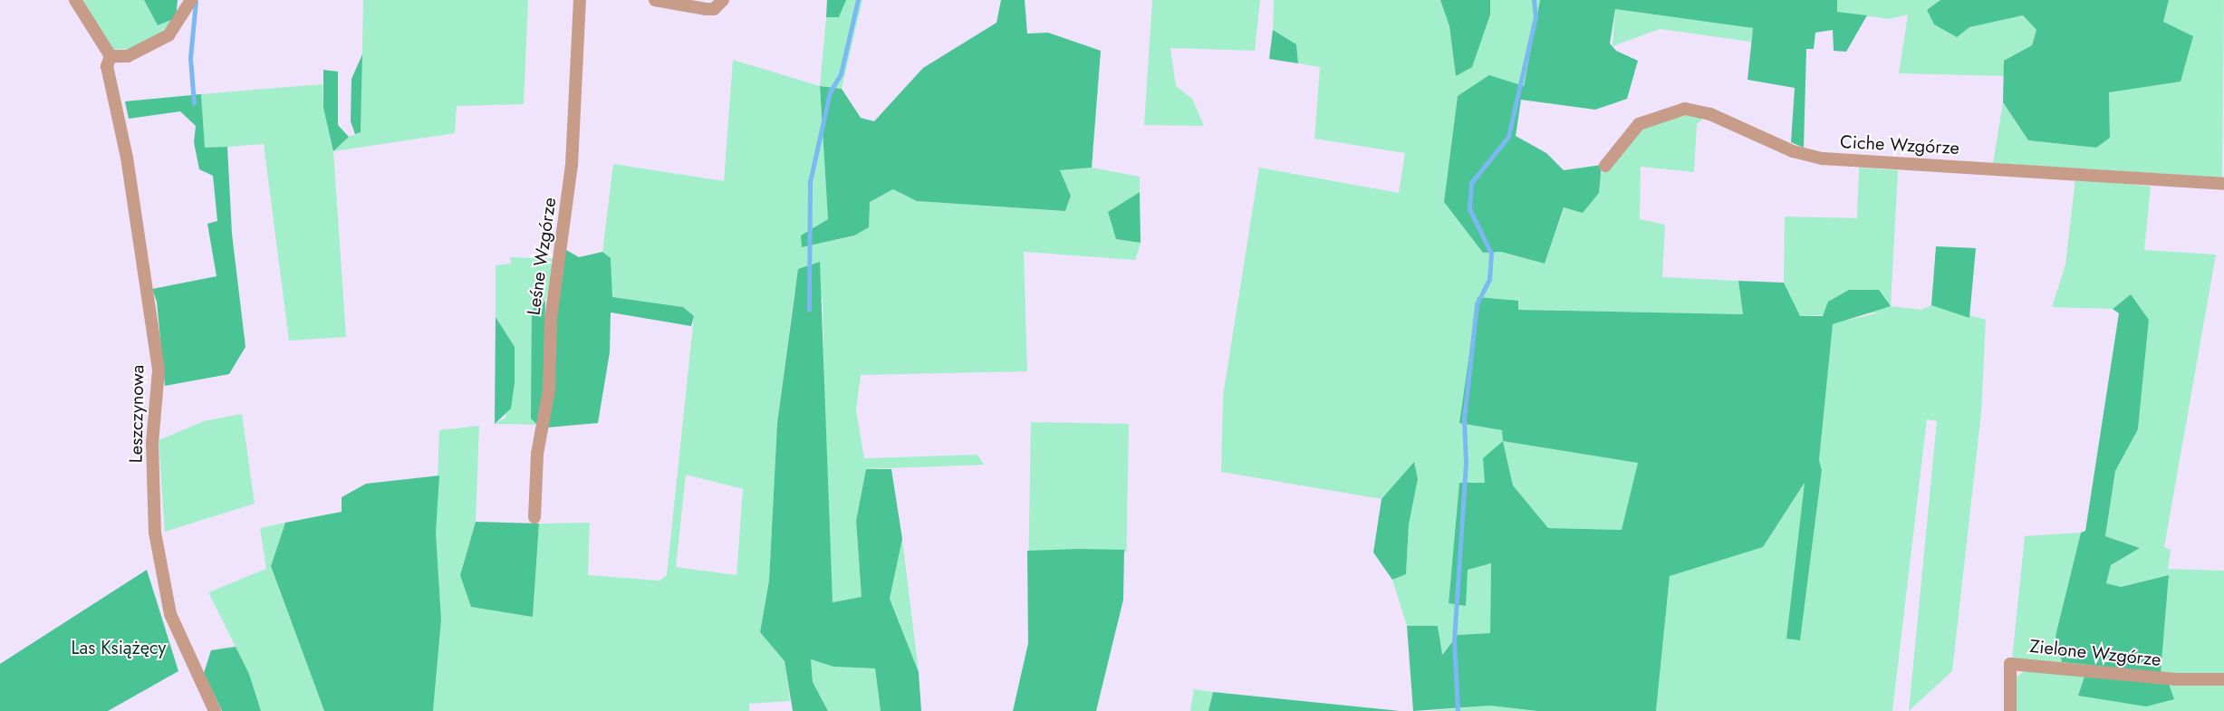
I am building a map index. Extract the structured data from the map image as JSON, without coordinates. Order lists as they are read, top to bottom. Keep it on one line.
{"streets":{"street":["Ciche Wzgórze","Leśne Wzgórze","Leszczynowa","Zielone Wzgórze"]},"parks":["Las Książęcy"]}
